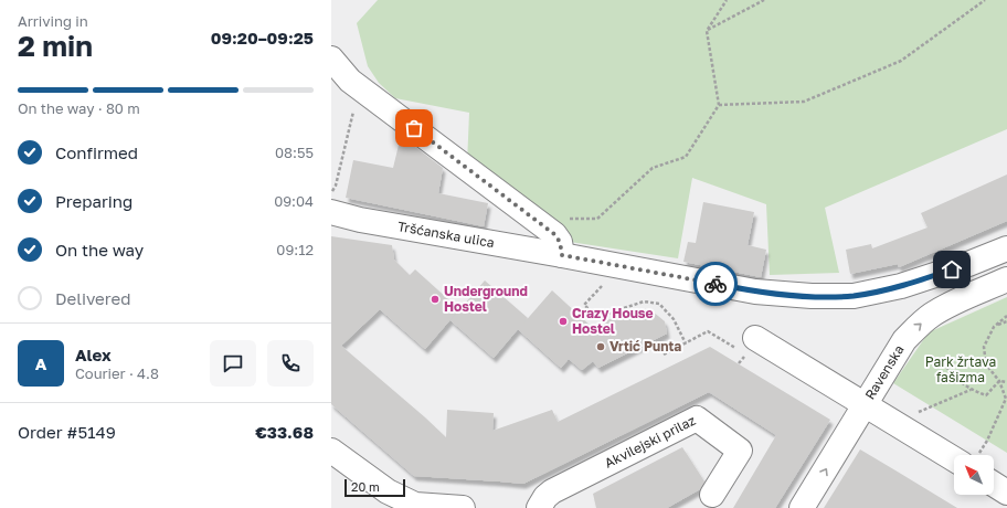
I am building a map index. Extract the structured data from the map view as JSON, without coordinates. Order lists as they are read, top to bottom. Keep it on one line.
{"streets":{"street":["Tršćanska ulica","Ravenska","Akvilejski prilaz"]},"one_way":["Ravenska"],"parks":["Park žrtava fašizma"],"places":["Underground Hostel","Crazy House Hostel","Vrtić Punta"],"scale_bar":"20 m","north":"top left","page":{"heading":["2 min","Arriving in","09:20–09:25"],"panel":["Alex","Courier · 4.8","Order #5149","€33.68"],"bar":"On the way · 80 m","list":[["Confirmed","08:55"],["Preparing","09:04"],["On the way","09:12"],"Delivered"],"round":"A","scale":"20 m"}}
